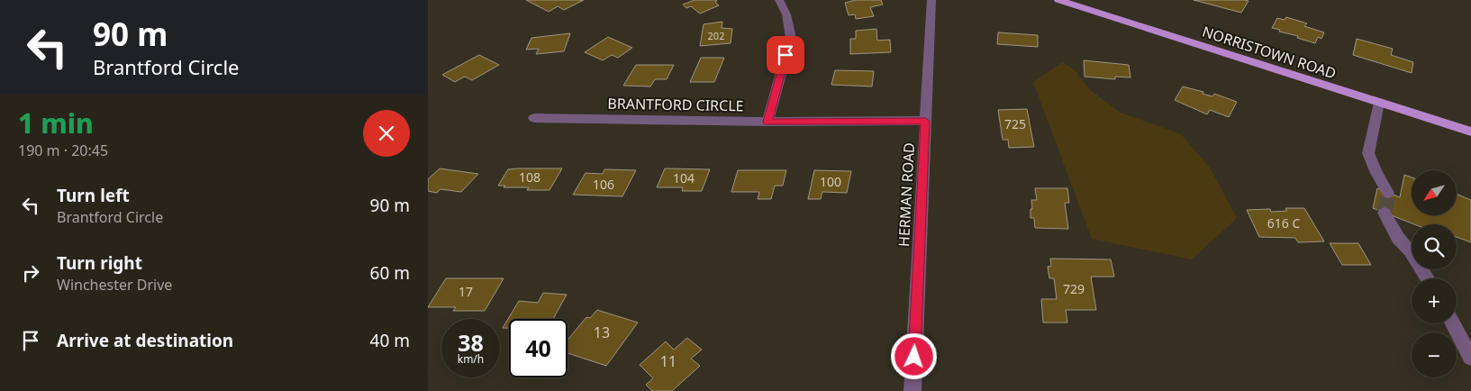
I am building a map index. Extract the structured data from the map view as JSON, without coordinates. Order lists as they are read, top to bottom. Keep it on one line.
{"streets":{"main road":["NORRISTOWN ROAD"],"street":["BRANTFORD CIRCLE","HERMAN ROAD"]},"crossings":[["BRANTFORD CIRCLE","HERMAN ROAD"]],"house_numbers":["202","725","108","104","100","106","616 C","729","17","13","11"],"north":"bottom left","page":{"turn":["90 m","Brantford Circle"],"heading":["1 min","190 m · 20:45"],"map_buttons":["+","−"],"list":[{"name":"Turn left","note":"Brantford Circle","value":"90 m"},{"name":"Turn right","note":"Winchester Drive","value":"60 m"},{"name":"Arrive at destination","value":"40 m"}],"speed":"38 km/h","limit":"40"}}
